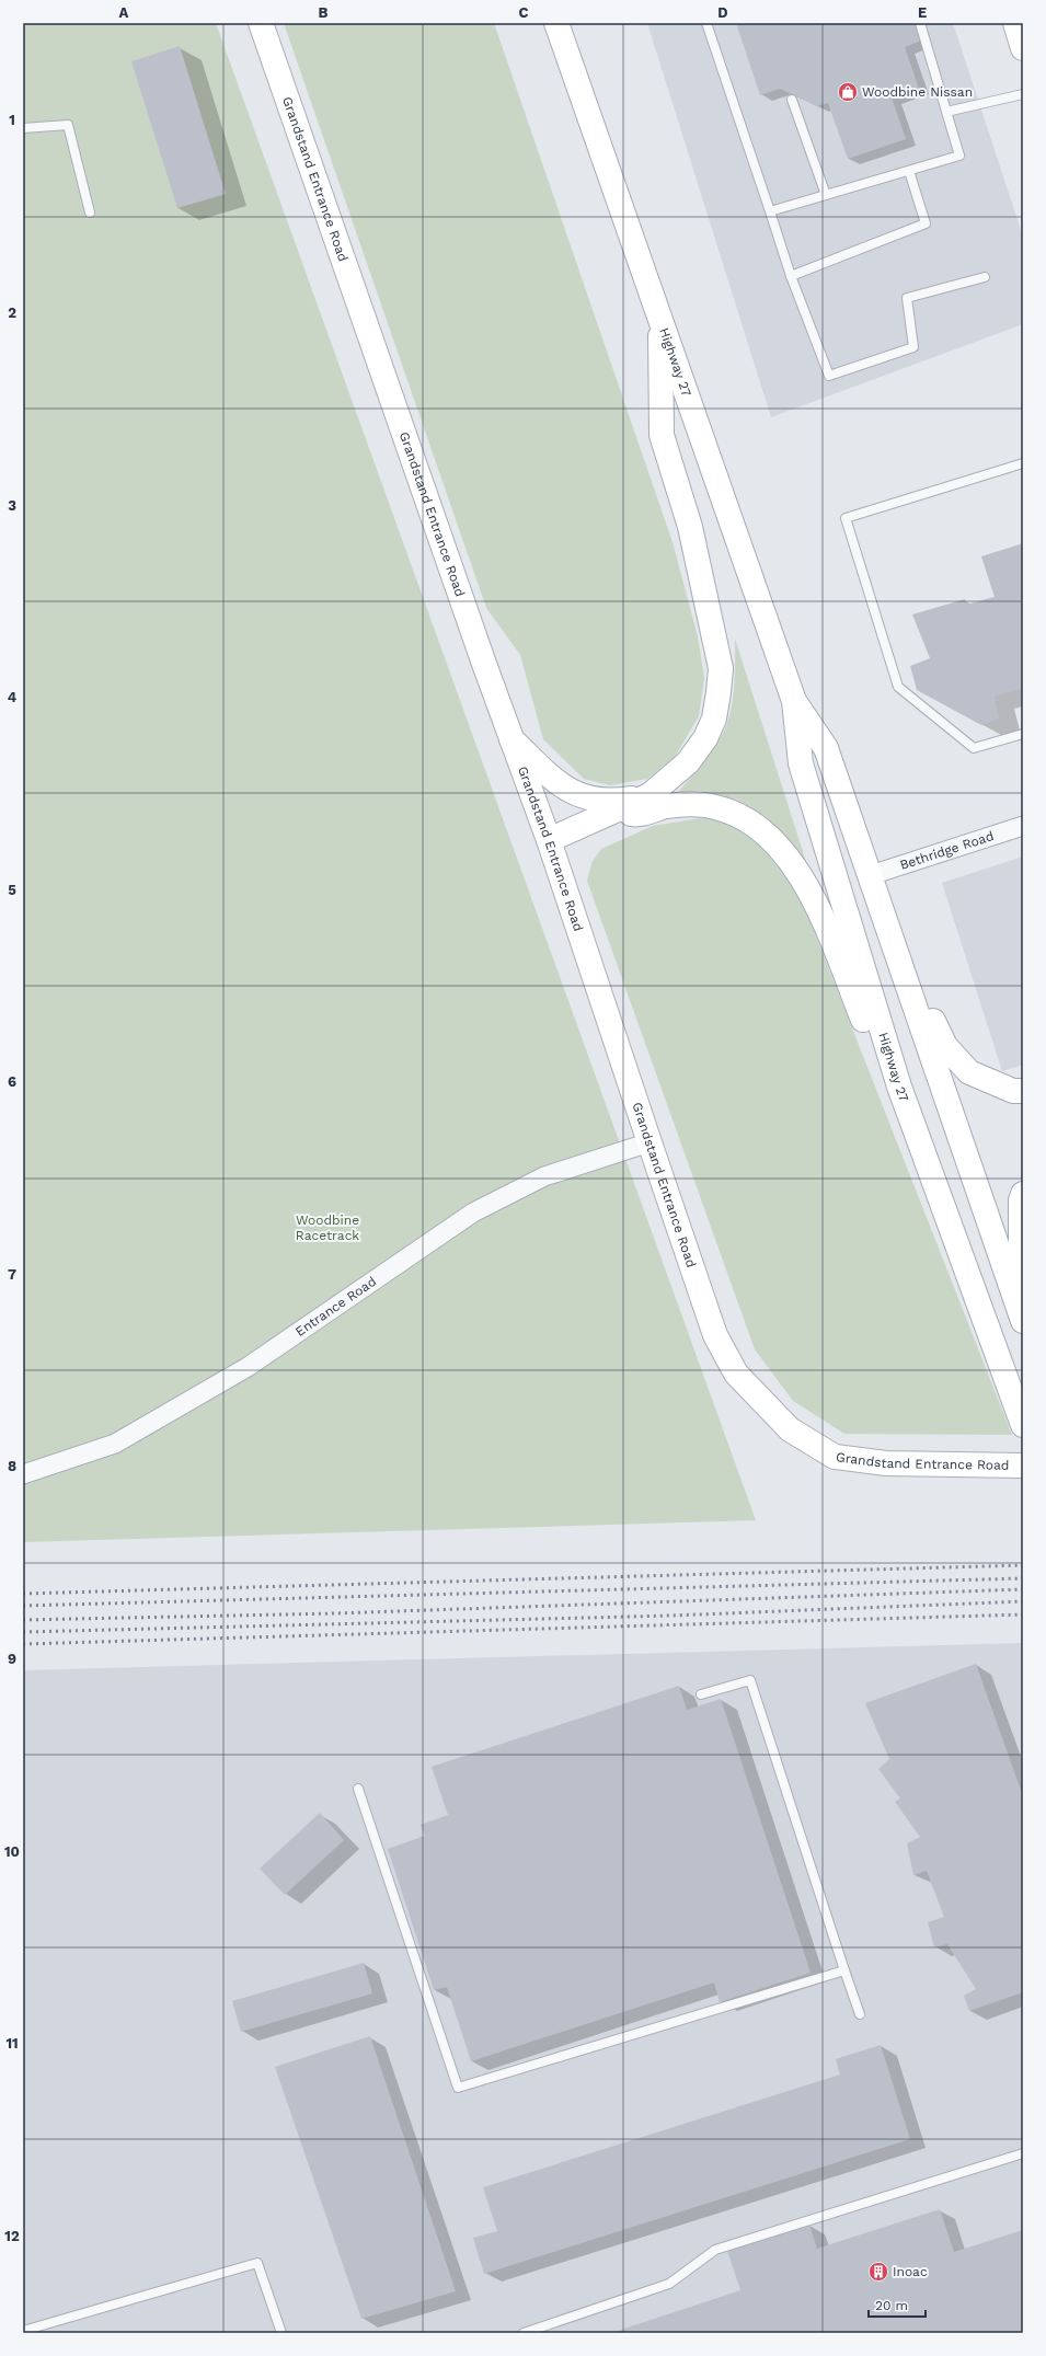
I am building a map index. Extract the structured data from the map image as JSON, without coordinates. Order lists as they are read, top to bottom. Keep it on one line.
{"streets":{"main road":["Grandstand Entrance Road","Highway 27"],"street":["Bethridge Road","Entrance Road"]},"crossings":[["Grandstand Entrance Road","Entrance Road"],["Highway 27","Bethridge Road"]],"parks":["Woodbine Racetrack"],"places":{"shop":["Woodbine Nissan"],"building":["Inoac"]},"scale_bar":"20 m","grid":{"columns":["A","B","C","D","E"],"rows":["1","2","3","4","5","6","7","8","9","10","11","12"]}}
